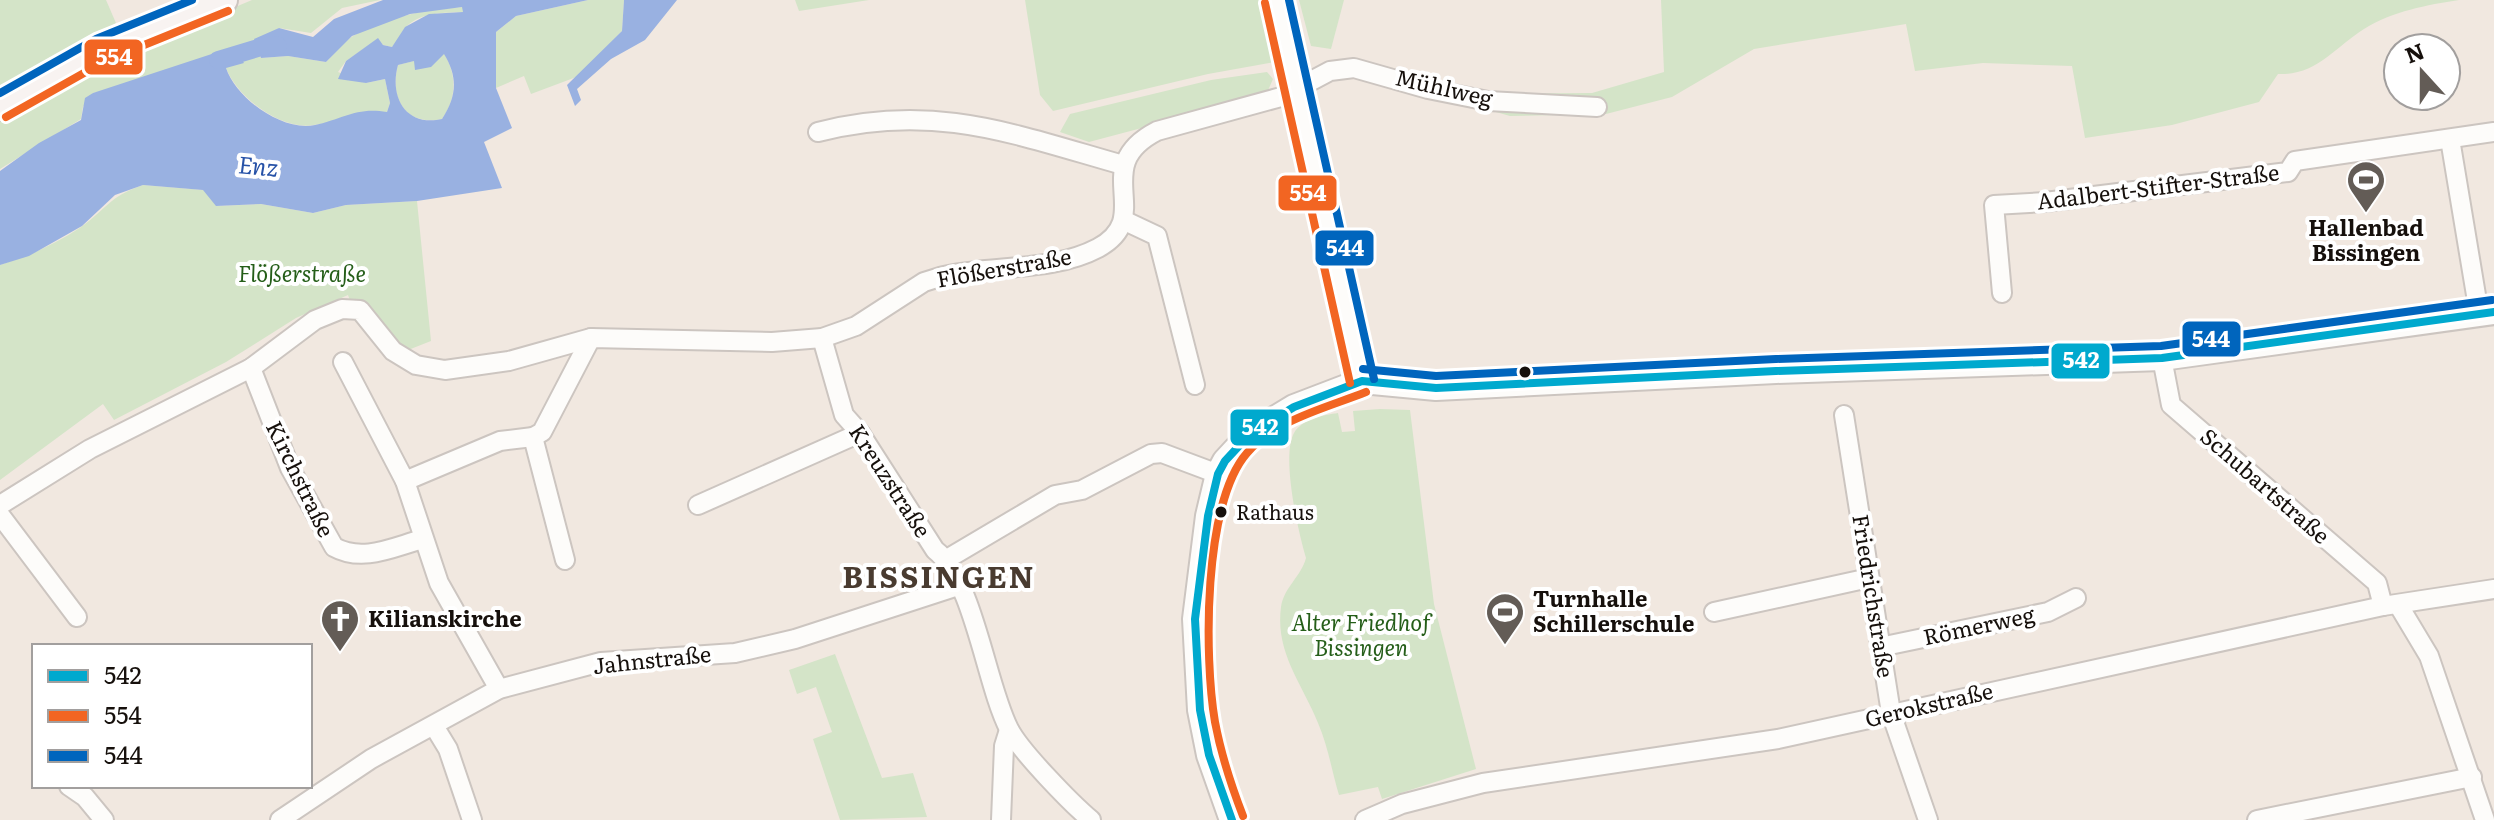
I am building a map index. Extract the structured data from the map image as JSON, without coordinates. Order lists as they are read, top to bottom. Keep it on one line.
{"streets":{"street":["Mühlweg","Adalbert-Stifter-Straße","Flößerstraße","Kirchstraße","Kreuzstraße","Schubartstraße","Friedrichstraße","Römerweg","Jahnstraße","Gerokstraße"]},"crossings":[["Flößerstraße","Kirchstraße"],["Flößerstraße","Kreuzstraße"],["Kreuzstraße","Jahnstraße"],["Schubartstraße","Gerokstraße"],["Friedrichstraße","Römerweg"],["Friedrichstraße","Gerokstraße"]],"districts":["BISSINGEN"],"water":["Enz"],"parks":["Flößerstraße","Alter Friedhof Bissingen"],"places":{"sports":["Hallenbad Bissingen","Turnhalle Schillerschule"],"other":["Rathaus"],"church":["Kilianskirche"]},"lines":["transit line 544","transit line 554","transit line 542"],"legend":["542","554","544"],"north":"top"}
